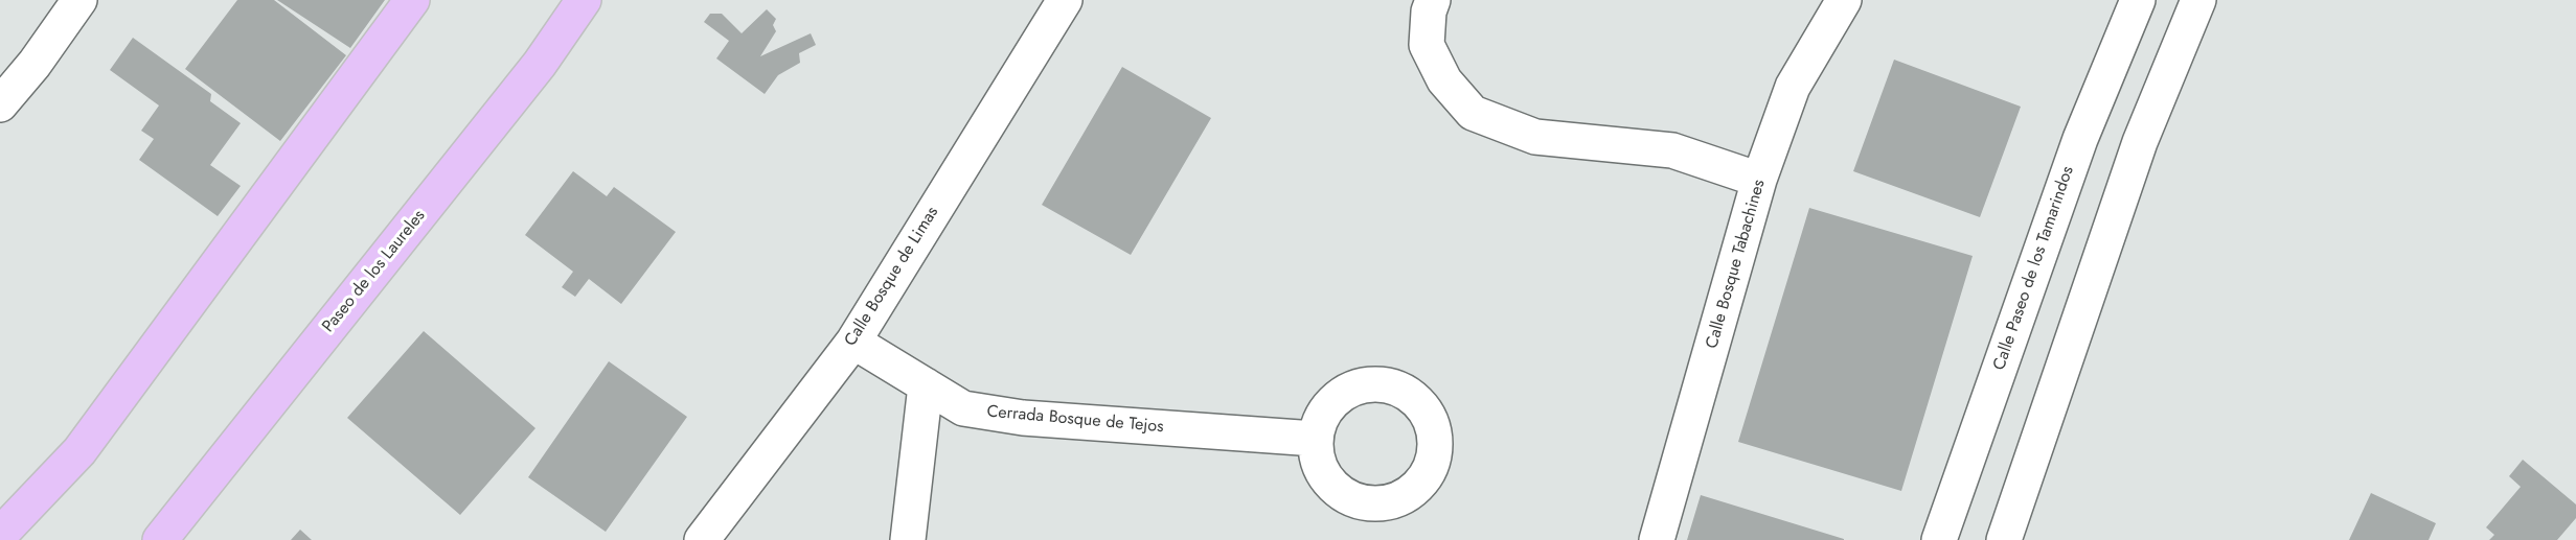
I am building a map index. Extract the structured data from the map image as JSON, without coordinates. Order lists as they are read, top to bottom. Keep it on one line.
{"streets":{"main road":["Paseo de los Laureles"],"street":["Calle Bosque Tabachines","Calle Paseo de los Tamarindos","Calle Bosque de Limas","Cerrada Bosque de Tejos"]},"crossings":[["Calle Bosque de Limas","Cerrada Bosque de Tejos"]]}
